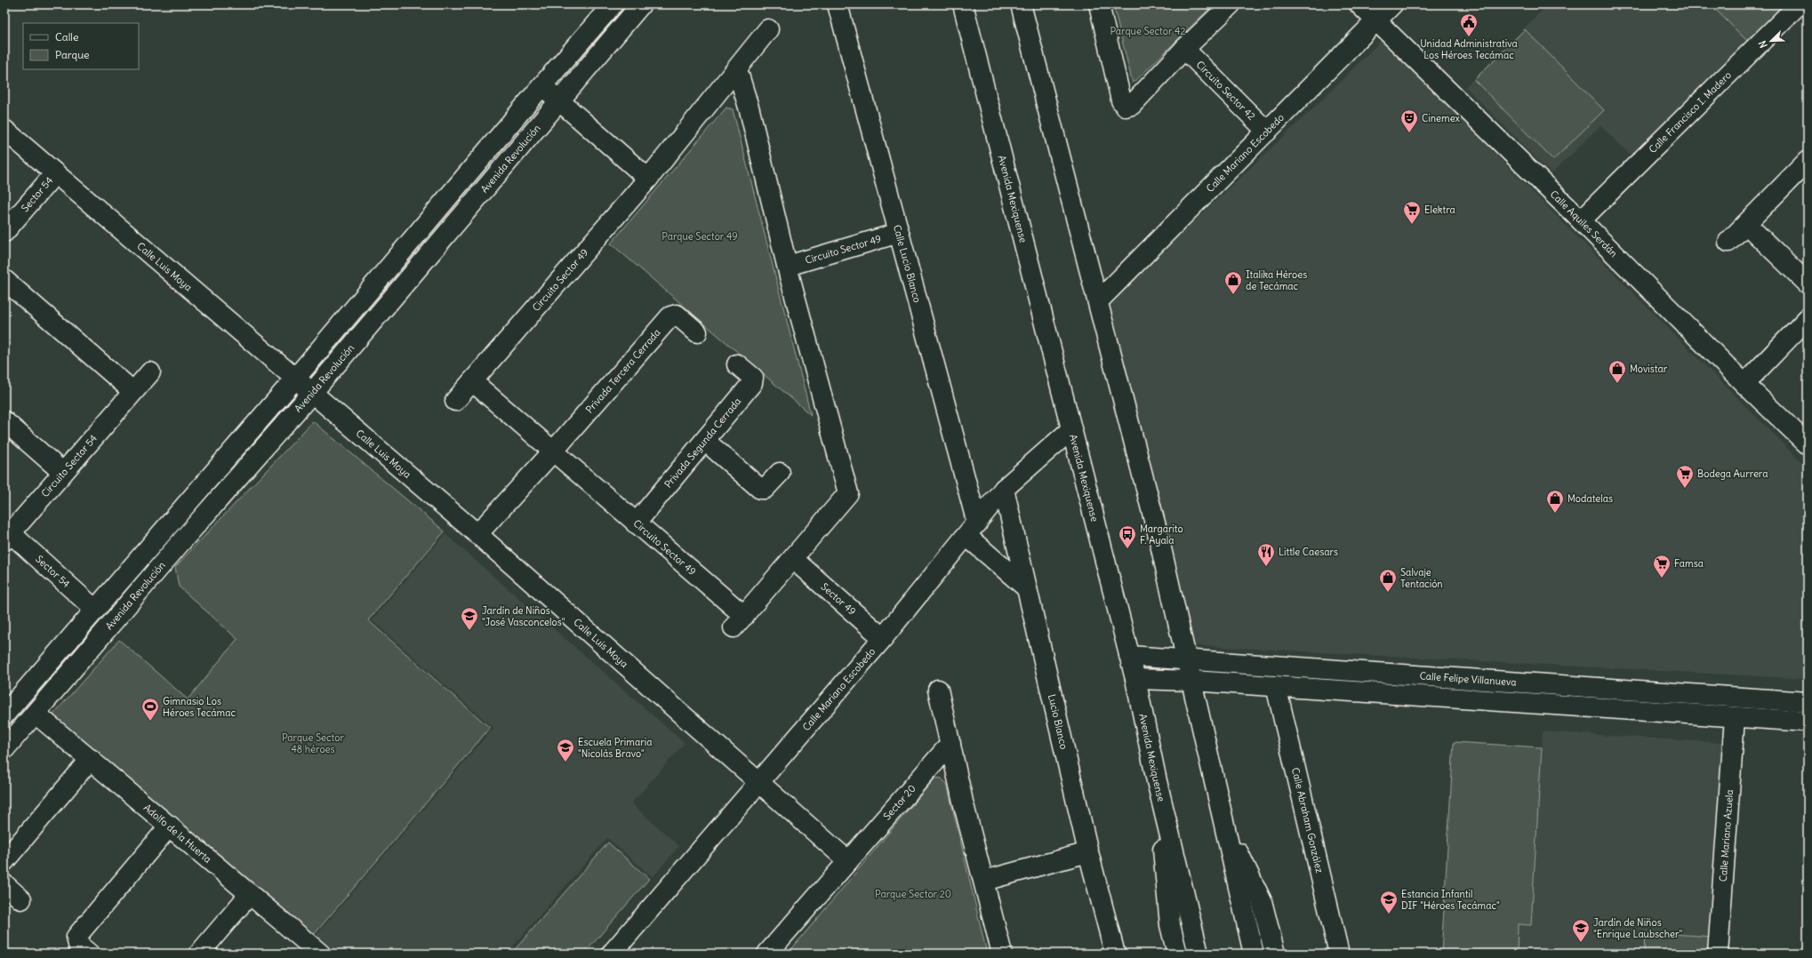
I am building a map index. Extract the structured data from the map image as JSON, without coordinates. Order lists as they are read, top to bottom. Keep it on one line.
{"streets":{"street":["Circuito Sector 42","Calle Francisco I. Madero","Calle Mariano Escobedo","Avenida Revolución","Sector 54","Avenida Mexiquense","Calle Aquiles Serdán","Circuito Sector 49","Calle Lucio Blanco","Calle Luis Moya","Privada Tercera Cerrada","Privada Segunda Cerrada","Circuito Sector 54","Sector 49","Calle Felipe Villanueva","Lucio Blanco","Sector 20","Calle Abraham González","Adolfo de la Huerta","Calle Mariano Azuela"]},"crossings":[["Circuito Sector 42","Calle Mariano Escobedo"],["Calle Francisco I. Madero","Calle Aquiles Serdán"],["Calle Mariano Escobedo","Avenida Mexiquense"],["Calle Mariano Escobedo","Calle Aquiles Serdán"],["Calle Mariano Escobedo","Calle Lucio Blanco"],["Calle Mariano Escobedo","Calle Luis Moya"],["Calle Mariano Escobedo","Sector 49"],["Calle Mariano Escobedo","Lucio Blanco"],["Avenida Revolución","Sector 54"],["Avenida Revolución","Calle Luis Moya"],["Avenida Revolución","Adolfo de la Huerta"],["Sector 54","Calle Luis Moya"],["Sector 54","Circuito Sector 54"],["Avenida Mexiquense","Calle Felipe Villanueva"],["Circuito Sector 49","Calle Lucio Blanco"],["Circuito Sector 49","Privada Tercera Cerrada"],["Circuito Sector 49","Privada Segunda Cerrada"],["Circuito Sector 49","Sector 49"]],"parks":["Parque Sector 42","Parque Sector 49","Parque Sector 48 héroes","Parque Sector 20"],"places":{"public building":["Unidad Administrativa Los Héroes Tecámac"],"theatre":["Cinemex"],"supermarket":["Elektra","Bodega Aurrera","Famsa"],"shop":["Italika Héroes de Tecámac","Movistar","Modatelas","Salvaje Tentación"],"bus stop":["Margarito F. Ayala"],"restaurant":["Little Caesars"],"school or university":["Jardín de Niños \"José Vasconcelos\"","Escuela Primaria \"Nicolás Bravo\"","Estancia Infantil DIF \"Héroes Tecámac\"","Jardín de Niños \"Enrique Laubscher\""],"sports":["Gimnasio Los Héroes Tecámac"]},"legend":["Calle","Parque"],"north":"bottom left"}
